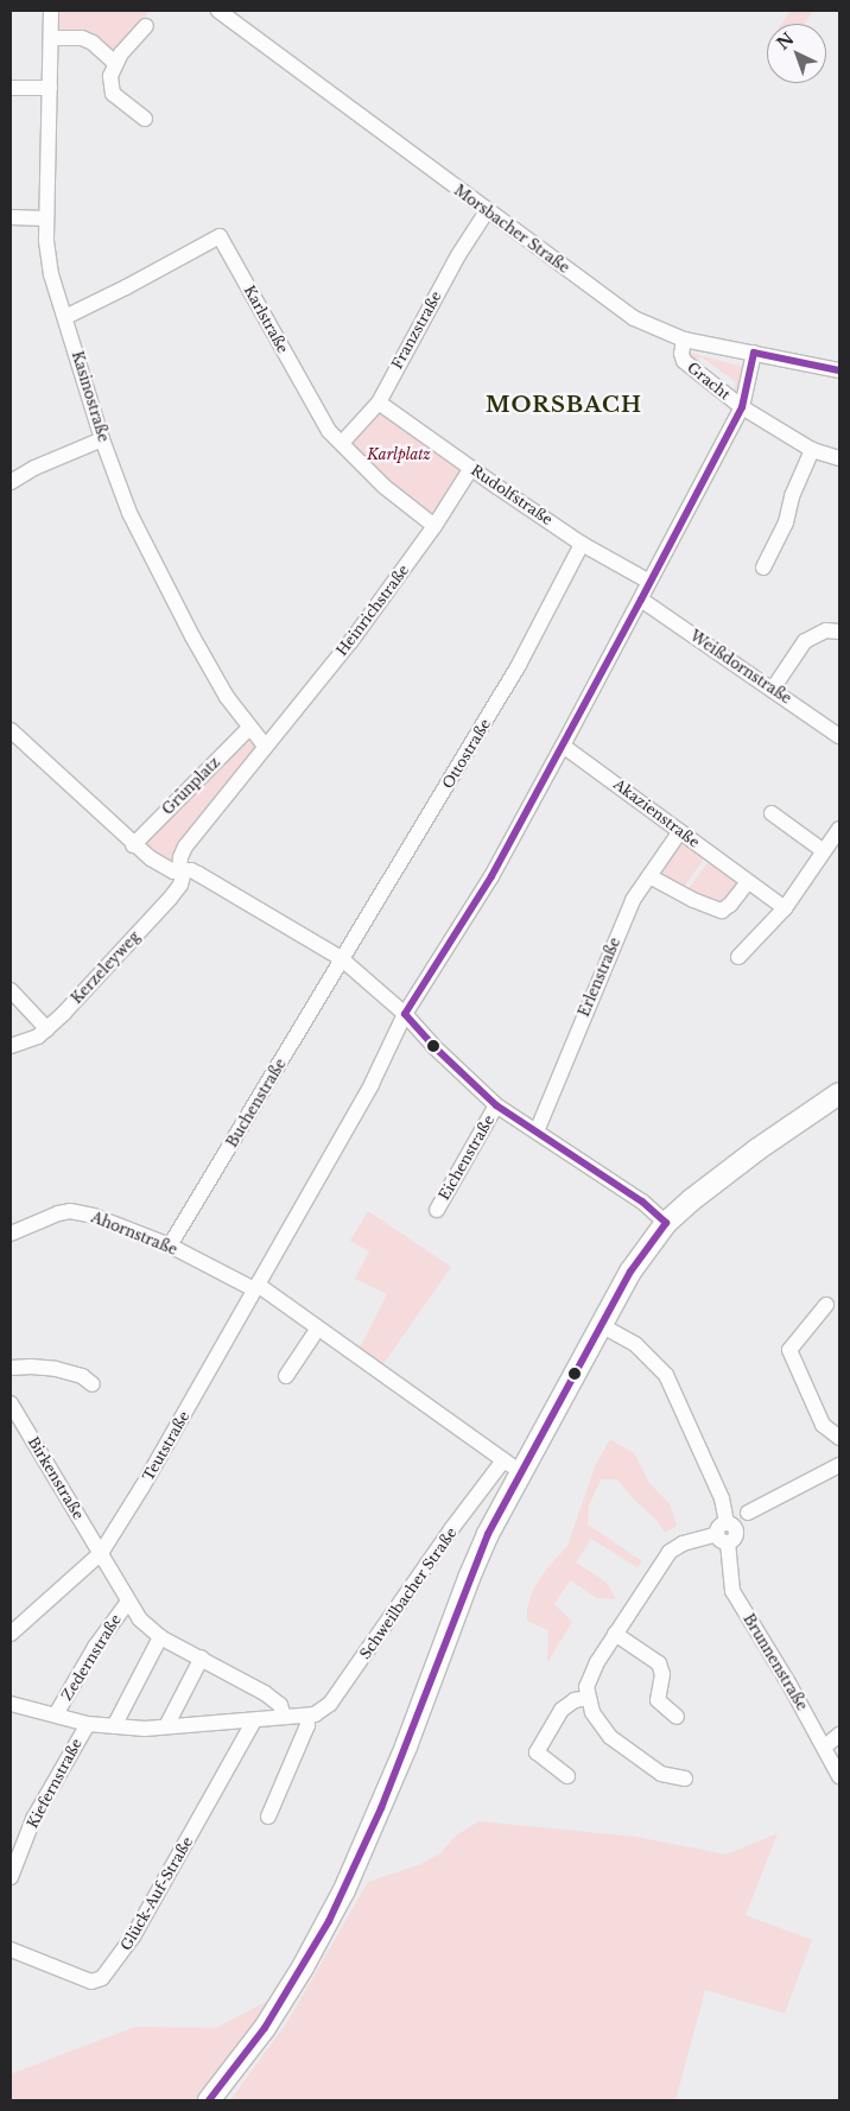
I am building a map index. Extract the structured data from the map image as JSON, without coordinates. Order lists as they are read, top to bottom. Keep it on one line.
{"streets":{"street":["Morsbacher Straße","Karlstraße","Franzstraße","Gracht","Kasinostraße","Rudolfstraße","Heinrichstraße","Weißdornstraße","Ottostraße","Grünplatz","Akazienstraße","Kerzeleyweg","Erlenstraße","Buchenstraße","Eichenstraße","Ahornstraße","Teutstraße","Birkenstraße","Schweilbacher Straße","Zedernstraße","Brunnenstraße","Kiefernstraße","Glück-Auf-Straße"]},"crossings":[["Morsbacher Straße","Franzstraße"],["Morsbacher Straße","Gracht"],["Morsbacher Straße","Teutstraße"],["Karlstraße","Franzstraße"],["Karlstraße","Kasinostraße"],["Karlstraße","Heinrichstraße"],["Franzstraße","Rudolfstraße"],["Gracht","Teutstraße"],["Kasinostraße","Heinrichstraße"],["Kasinostraße","Grünplatz"],["Rudolfstraße","Heinrichstraße"],["Rudolfstraße","Ottostraße"],["Rudolfstraße","Teutstraße"],["Heinrichstraße","Grünplatz"],["Weißdornstraße","Teutstraße"],["Ottostraße","Buchenstraße"],["Grünplatz","Kerzeleyweg"],["Akazienstraße","Erlenstraße"],["Akazienstraße","Teutstraße"],["Buchenstraße","Ahornstraße"],["Ahornstraße","Teutstraße"],["Ahornstraße","Schweilbacher Straße"],["Teutstraße","Birkenstraße"],["Zedernstraße","Kiefernstraße"],["Zedernstraße","Glück-Auf-Straße"]],"districts":["MORSBACH"],"parks":["Karlplatz"],"north":"top left"}
